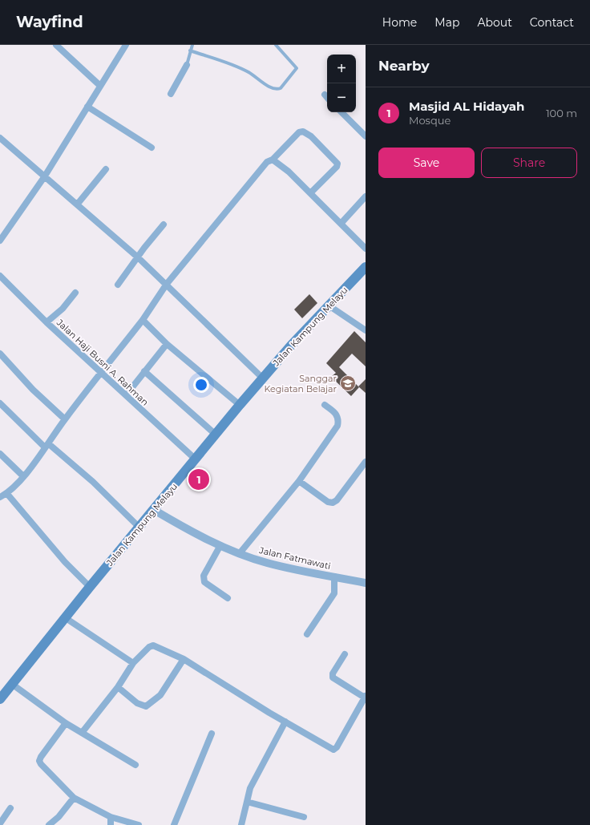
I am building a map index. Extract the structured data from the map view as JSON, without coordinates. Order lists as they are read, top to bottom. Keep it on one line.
{"streets":{"main road":["Jalan Kampung Melayu"],"street":["Jalan Haji Busni A. Rahman","Jalan Fatmawati"]},"crossings":[["Jalan Kampung Melayu","Jalan Haji Busni A. Rahman"],["Jalan Kampung Melayu","Jalan Fatmawati"]],"places":{"school or university":["Sanggar Kegiatan Belajar"]},"page":{"header":"Wayfind","nav":["Home","Map","About","Contact"],"heading":"Nearby","map_buttons":["+","−"],"list":[{"mark":"1","name":"Masjid AL Hidayah","note":"Mosque","value":"100 m"}],"buttons":["Save","Share"],"pins":"1"}}
